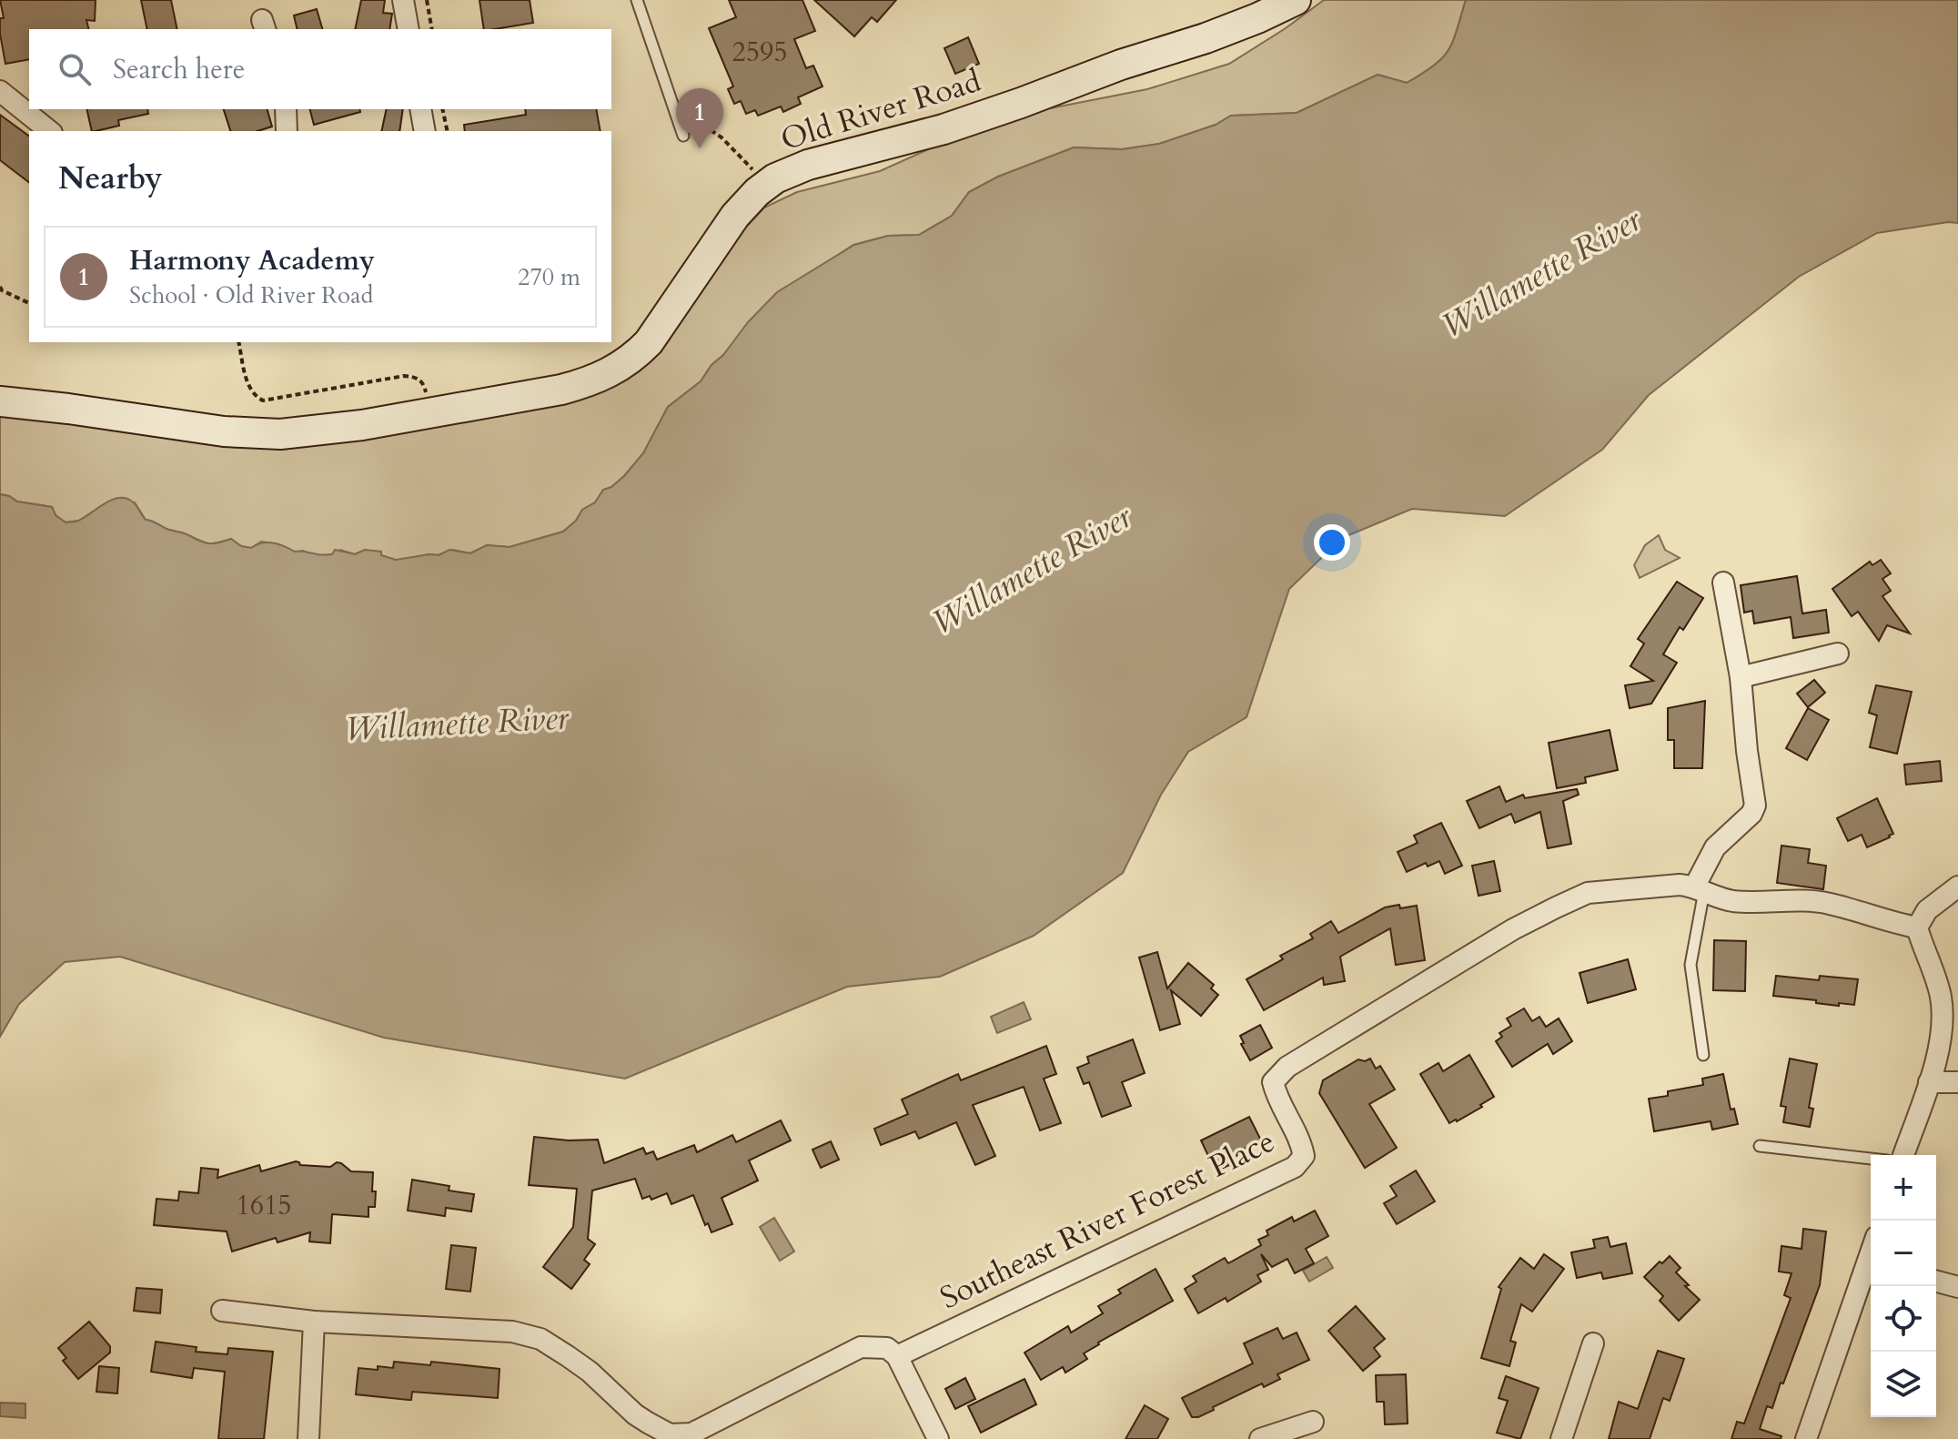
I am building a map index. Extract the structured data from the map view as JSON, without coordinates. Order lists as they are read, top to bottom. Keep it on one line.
{"streets":{"street":["Old River Road","Southeast River Forest Place"]},"water":["Willamette River"],"house_numbers":["2595","1615"],"page":{"search":"Search here","pins":"1","heading":"Nearby","list":[{"mark":"1","name":"Harmony Academy","note":"School · Old River Road","value":"270 m"}],"map_buttons":["+","−"]}}
